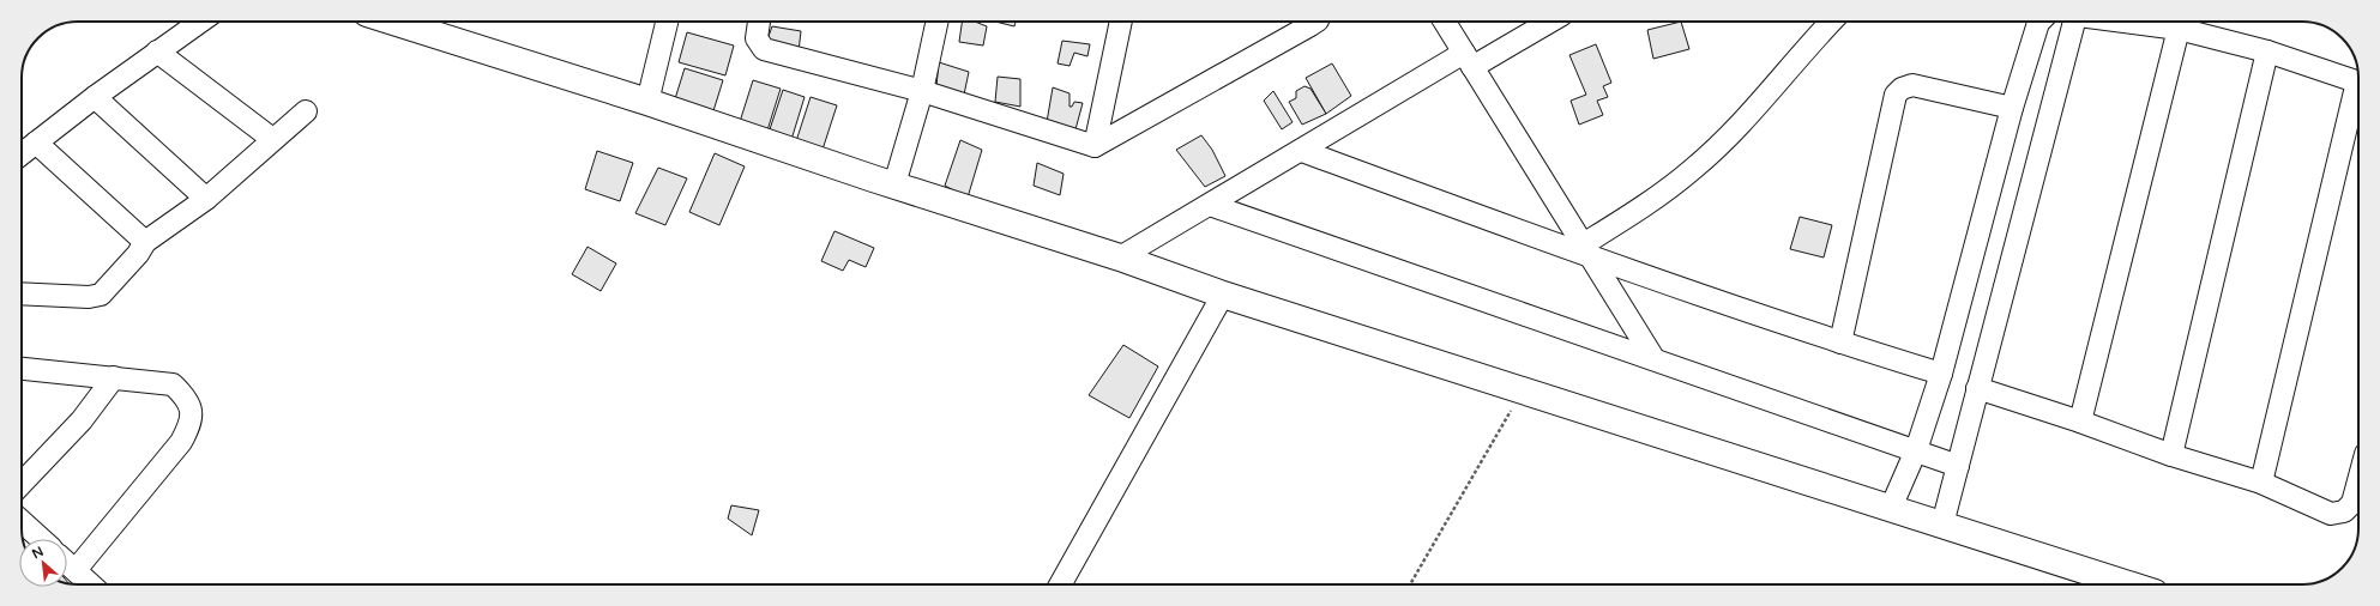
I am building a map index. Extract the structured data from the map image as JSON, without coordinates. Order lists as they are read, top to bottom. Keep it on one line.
{"north":"top left"}
